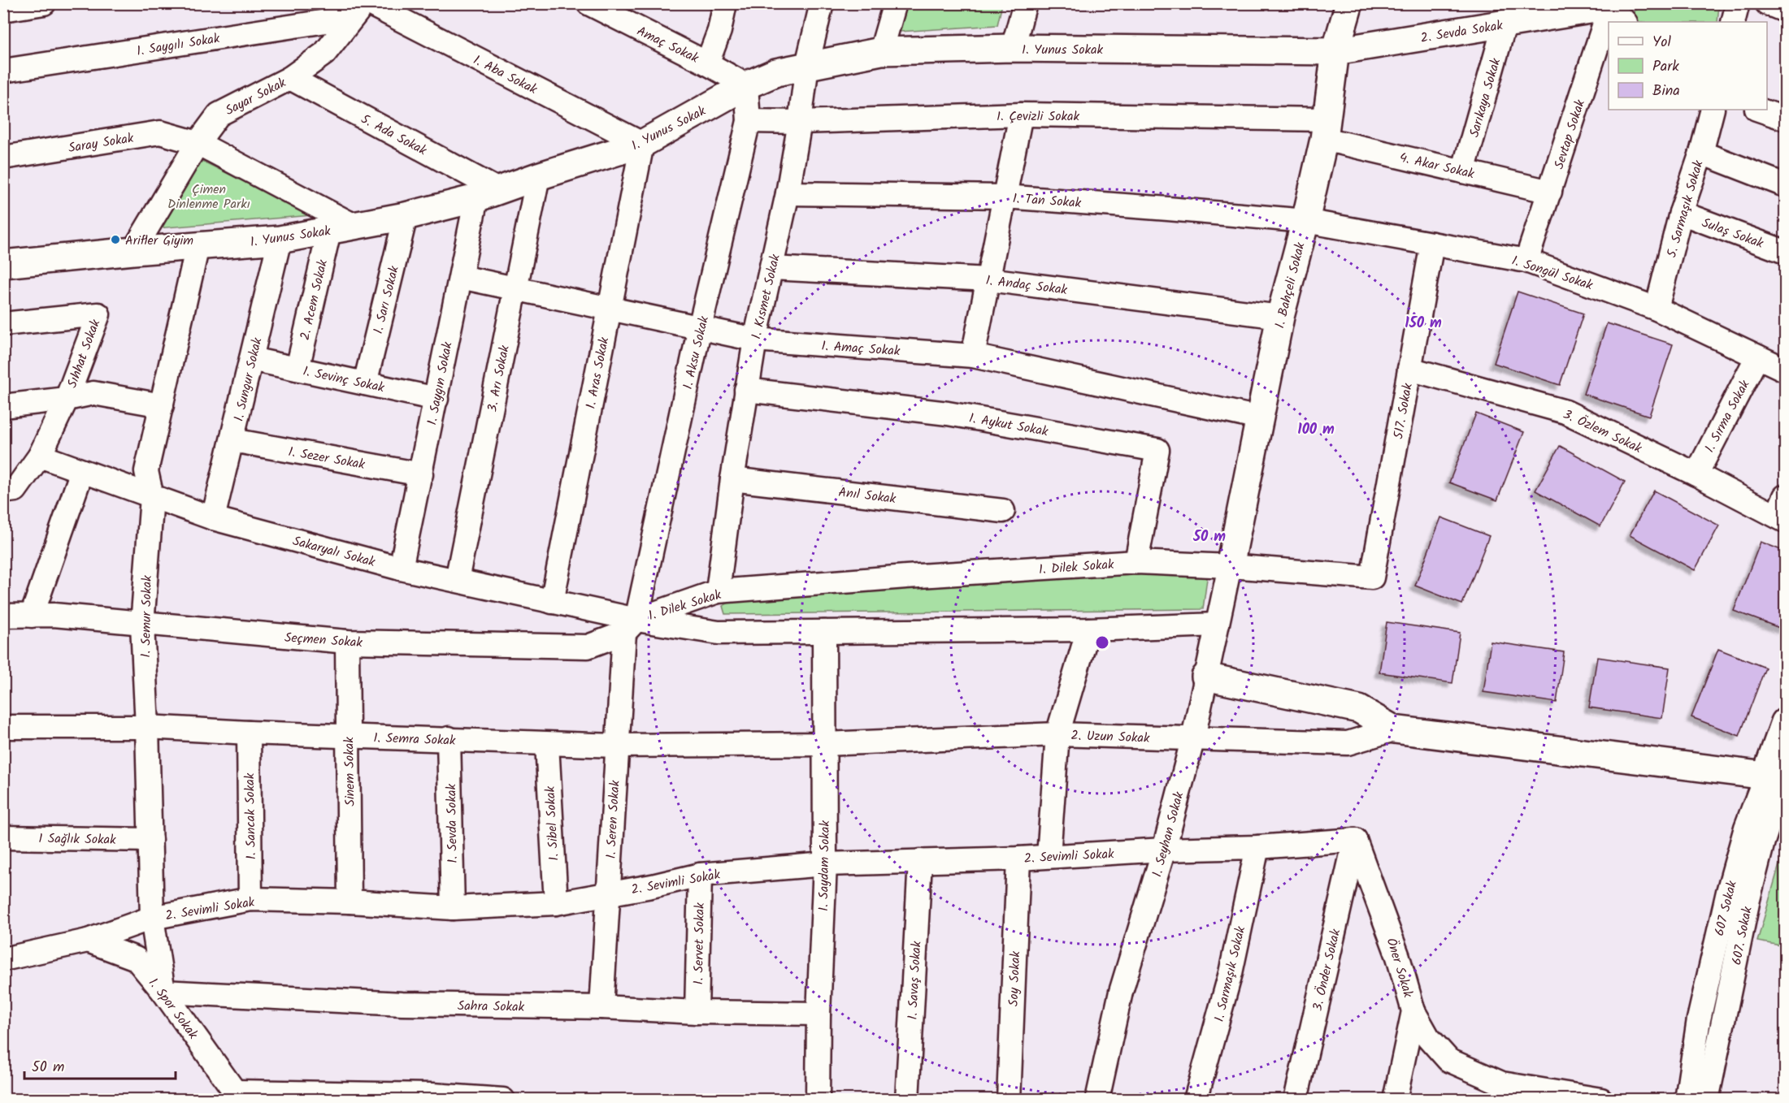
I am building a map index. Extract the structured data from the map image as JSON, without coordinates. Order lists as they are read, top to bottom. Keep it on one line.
{"streets":{"street":["2. Sevda Sokak","1. Saygılı Sokak","Amaç Sokak","1. Yunus Sokak","1. Aba Sokak","Sayar Sokak","Sarıkaya Sokak","1. Çevizli Sokak","5. Ada Sokak","Sevtap Sokak","Saray Sokak","4. Akar Sokak","1. Tan Sokak","5. Sarmaşık Sokak","Sulaş Sokak","1. Songül Sokak","1. Andaç Sokak","1. Bahçeli Sokak","1. Kısmet Sokak","2. Acem Sokak","1. Sarı Sokak","1. Amaç Sokak","1. Aksu Sokak","Sıhhat Sokak","1. Aras Sokak","1. Sevinç Sokak","3. Arı Sokak","1. Sungur Sokak","1. Saygın Sokak","517. Sokak","1. Sırma Sokak","1. Aykut Sokak","3. Özlem Sokak","1. Sezer Sokak","Anıl Sokak","Sakaryalı Sokak","1. Dilek Sokak","1. Semur Sokak","Seçmen Sokak","2. Uzun Sokak","1. Semra Sokak","Sinem Sokak","1. Sancak Sokak","1. Seren Sokak","1. Sevda Sokak","1. Sibel Sokak","1. Seyhan Sokak","1 Sağlık Sokak","2. Sevimli Sokak","1. Saydam Sokak","607 Sokak","607. Sokak","1. Servet Sokak","Öner Sokak","3. Önder Sokak","1. Sarmaşık Sokak","Soy Sokak","1. Savaş Sokak","Sahra Sokak","1. Spor Sokak"]},"crossings":[["2. Sevda Sokak","1. Yunus Sokak"],["2. Sevda Sokak","Sarıkaya Sokak"],["2. Sevda Sokak","1. Bahçeli Sokak"],["1. Saygılı Sokak","1. Aba Sokak"],["1. Saygılı Sokak","Sayar Sokak"],["Amaç Sokak","1. Yunus Sokak"],["Amaç Sokak","1. Aksu Sokak"],["1. Yunus Sokak","1. Aba Sokak"],["1. Yunus Sokak","Sayar Sokak"],["1. Yunus Sokak","5. Ada Sokak"],["1. Yunus Sokak","Saray Sokak"],["1. Yunus Sokak","1. Bahçeli Sokak"],["1. Yunus Sokak","1. Kısmet Sokak"],["1. Yunus Sokak","2. Acem Sokak"],["1. Yunus Sokak","1. Sarı Sokak"],["1. Yunus Sokak","1. Aksu Sokak"],["1. Yunus Sokak","1. Aras Sokak"],["1. Yunus Sokak","3. Arı Sokak"],["1. Yunus Sokak","1. Sungur Sokak"],["1. Yunus Sokak","1. Saygın Sokak"],["1. Yunus Sokak","1. Semur Sokak"],["1. Aba Sokak","Sayar Sokak"],["1. Aba Sokak","1. Aras Sokak"],["Sayar Sokak","5. Ada Sokak"],["Sayar Sokak","Saray Sokak"],["Sarıkaya Sokak","4. Akar Sokak"],["1. Çevizli Sokak","4. Akar Sokak"],["1. Çevizli Sokak","1. Bahçeli Sokak"],["1. Çevizli Sokak","1. Kısmet Sokak"],["1. Çevizli Sokak","1. Aksu Sokak"],["5. Ada Sokak","1. Saygın Sokak"],["Sevtap Sokak","4. Akar Sokak"],["Sevtap Sokak","1. Songül Sokak"],["Saray Sokak","2. Acem Sokak"],["4. Akar Sokak","1. Bahçeli Sokak"],["1. Tan Sokak","1. Songül Sokak"],["1. Tan Sokak","1. Bahçeli Sokak"],["1. Tan Sokak","1. Kısmet Sokak"],["5. Sarmaşık Sokak","Sulaş Sokak"],["5. Sarmaşık Sokak","1. Songül Sokak"],["1. Songül Sokak","1. Bahçeli Sokak"],["1. Songül Sokak","517. Sokak"],["1. Songül Sokak","1. Sırma Sokak"],["1. Andaç Sokak","1. Bahçeli Sokak"],["1. Andaç Sokak","1. Kısmet Sokak"],["1. Bahçeli Sokak","1. Amaç Sokak"],["1. Bahçeli Sokak","1. Dilek Sokak"],["1. Bahçeli Sokak","1. Seyhan Sokak"],["1. Kısmet Sokak","1. Amaç Sokak"],["1. Kısmet Sokak","1. Aykut Sokak"],["1. Kısmet Sokak","Anıl Sokak"],["1. Kısmet Sokak","1. Dilek Sokak"],["2. Acem Sokak","1. Sevinç Sokak"],["1. Sarı Sokak","1. Sevinç Sokak"],["1. Amaç Sokak","1. Aksu Sokak"],["1. Amaç Sokak","1. Aras Sokak"],["1. Amaç Sokak","3. Arı Sokak"],["1. Amaç Sokak","1. Saygın Sokak"],["1. Aksu Sokak","Sakaryalı Sokak"],["1. Aksu Sokak","1. Dilek Sokak"],["1. Aksu Sokak","Seçmen Sokak"],["1. Aksu Sokak","1. Seren Sokak"],["1. Aras Sokak","Sakaryalı Sokak"],["1. Sevinç Sokak","1. Sungur Sokak"],["1. Sevinç Sokak","1. Saygın Sokak"],["3. Arı Sokak","Sakaryalı Sokak"],["1. Sungur Sokak","1. Sezer Sokak"],["1. Sungur Sokak","Sakaryalı Sokak"],["1. Saygın Sokak","1. Sezer Sokak"],["1. Saygın Sokak","Sakaryalı Sokak"],["517. Sokak","3. Özlem Sokak"],["517. Sokak","1. Dilek Sokak"],["1. Sırma Sokak","3. Özlem Sokak"],["1. Aykut Sokak","1. Dilek Sokak"],["Sakaryalı Sokak","1. Dilek Sokak"],["Sakaryalı Sokak","1. Semur Sokak"],["Sakaryalı Sokak","Seçmen Sokak"],["Sakaryalı Sokak","1. Seren Sokak"],["1. Dilek Sokak","Seçmen Sokak"],["1. Dilek Sokak","1. Seren Sokak"],["1. Dilek Sokak","1. Seyhan Sokak"],["1. Dilek Sokak","1. Saydam Sokak"],["1. Semur Sokak","Seçmen Sokak"],["1. Semur Sokak","1. Semra Sokak"],["1. Semur Sokak","1 Sağlık Sokak"],["1. Semur Sokak","2. Sevimli Sokak"],["1. Semur Sokak","Sahra Sokak"],["1. Semur Sokak","1. Spor Sokak"],["Seçmen Sokak","Sinem Sokak"],["Seçmen Sokak","1. Seren Sokak"],["2. Uzun Sokak","1. Semra Sokak"],["2. Uzun Sokak","1. Seyhan Sokak"],["2. Uzun Sokak","1. Saydam Sokak"],["1. Semra Sokak","Sinem Sokak"],["1. Semra Sokak","1. Sancak Sokak"],["1. Semra Sokak","1. Seren Sokak"],["1. Semra Sokak","1. Sevda Sokak"],["1. Semra Sokak","1. Sibel Sokak"],["1. Semra Sokak","1. Saydam Sokak"],["Sinem Sokak","2. Sevimli Sokak"],["1. Sancak Sokak","2. Sevimli Sokak"],["1. Seren Sokak","2. Sevimli Sokak"],["1. Seren Sokak","Sahra Sokak"],["1. Sevda Sokak","2. Sevimli Sokak"],["1. Sibel Sokak","2. Sevimli Sokak"],["1. Seyhan Sokak","2. Sevimli Sokak"],["2. Sevimli Sokak","1. Saydam Sokak"],["2. Sevimli Sokak","1. Servet Sokak"],["2. Sevimli Sokak","Öner Sokak"],["2. Sevimli Sokak","3. Önder Sokak"],["2. Sevimli Sokak","1. Sarmaşık Sokak"],["2. Sevimli Sokak","Soy Sokak"],["2. Sevimli Sokak","1. Savaş Sokak"],["2. Sevimli Sokak","1. Spor Sokak"],["1. Saydam Sokak","Sahra Sokak"],["607 Sokak","607. Sokak"],["1. Servet Sokak","Sahra Sokak"],["Öner Sokak","3. Önder Sokak"],["Sahra Sokak","1. Spor Sokak"]],"parks":["Çimen Dinlenme Parkı"],"places":["Arifler Giyim"],"legend":["Yol","Park","Bina"],"scale_bar":"50 m","rings":["150 m","100 m","50 m"]}
